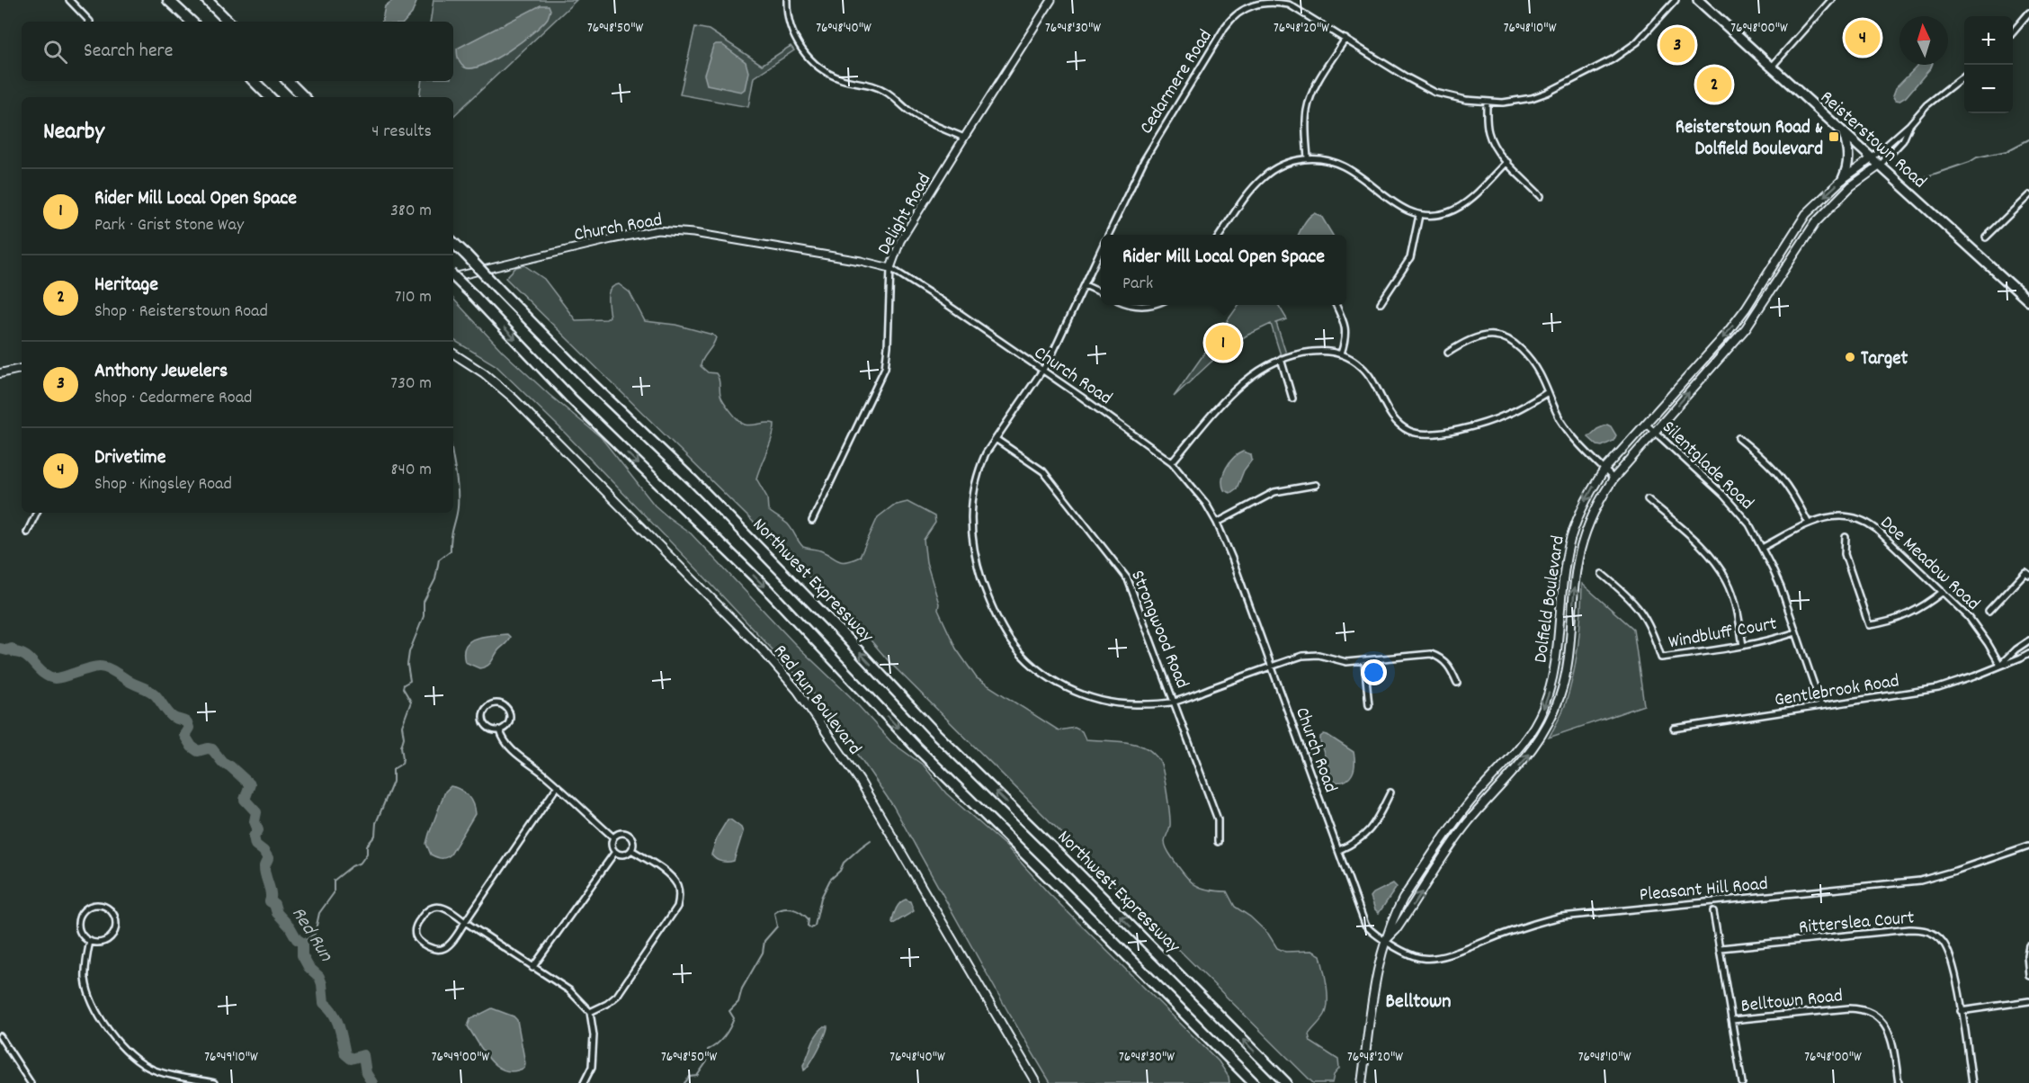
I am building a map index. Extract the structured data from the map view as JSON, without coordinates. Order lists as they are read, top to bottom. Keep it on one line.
{"streets":{"highway":["Northwest Expressway"],"main road":["Reisterstown Road","Dolfield Boulevard","Red Run Boulevard"],"street":["Cedarmere Road","Delight Road","Church Road","Silentglade Road","Doe Meadow Road","Strongwood Road","Windbluff Court","Gentlebrook Road","Pleasant Hill Road","Ritterslea Court","Belltown Road"]},"crossings":[["Cedarmere Road","Church Road"],["Cedarmere Road","Strongwood Road"],["Reisterstown Road","Dolfield Boulevard"],["Delight Road","Church Road"],["Church Road","Dolfield Boulevard"],["Church Road","Pleasant Hill Road"],["Silentglade Road","Doe Meadow Road"],["Silentglade Road","Dolfield Boulevard"],["Silentglade Road","Windbluff Court"],["Silentglade Road","Gentlebrook Road"],["Doe Meadow Road","Gentlebrook Road"],["Dolfield Boulevard","Pleasant Hill Road"]],"districts":["Belltown"],"water":["Red Run"],"places":{"transit":["Reisterstown Road & Dolfield Boulevard"],"other":["Target"]},"north":"top","page":{"map_buttons":["+","−"],"pins":["4","3","2","1"],"search":"Search here","heading":["Nearby","4 results"],"list":[{"mark":"1","name":"Rider Mill Local Open Space","note":"Park · Grist Stone Way","value":"380 m"},{"mark":"2","name":"Heritage","note":"Shop · Reisterstown Road","value":"710 m"},{"mark":"3","name":"Anthony Jewelers","note":"Shop · Cedarmere Road","value":"730 m"},{"mark":"4","name":"Drivetime","note":"Shop · Kingsley Road","value":"840 m"}],"popup":["Rider Mill Local Open Space","Park"]},"coordinates":["76°48'50\"W","76°48'40\"W","76°48'30\"W","76°48'20\"W","76°48'10\"W","76°48'00\"W","76°49'10\"W","76°49'00\"W"]}
